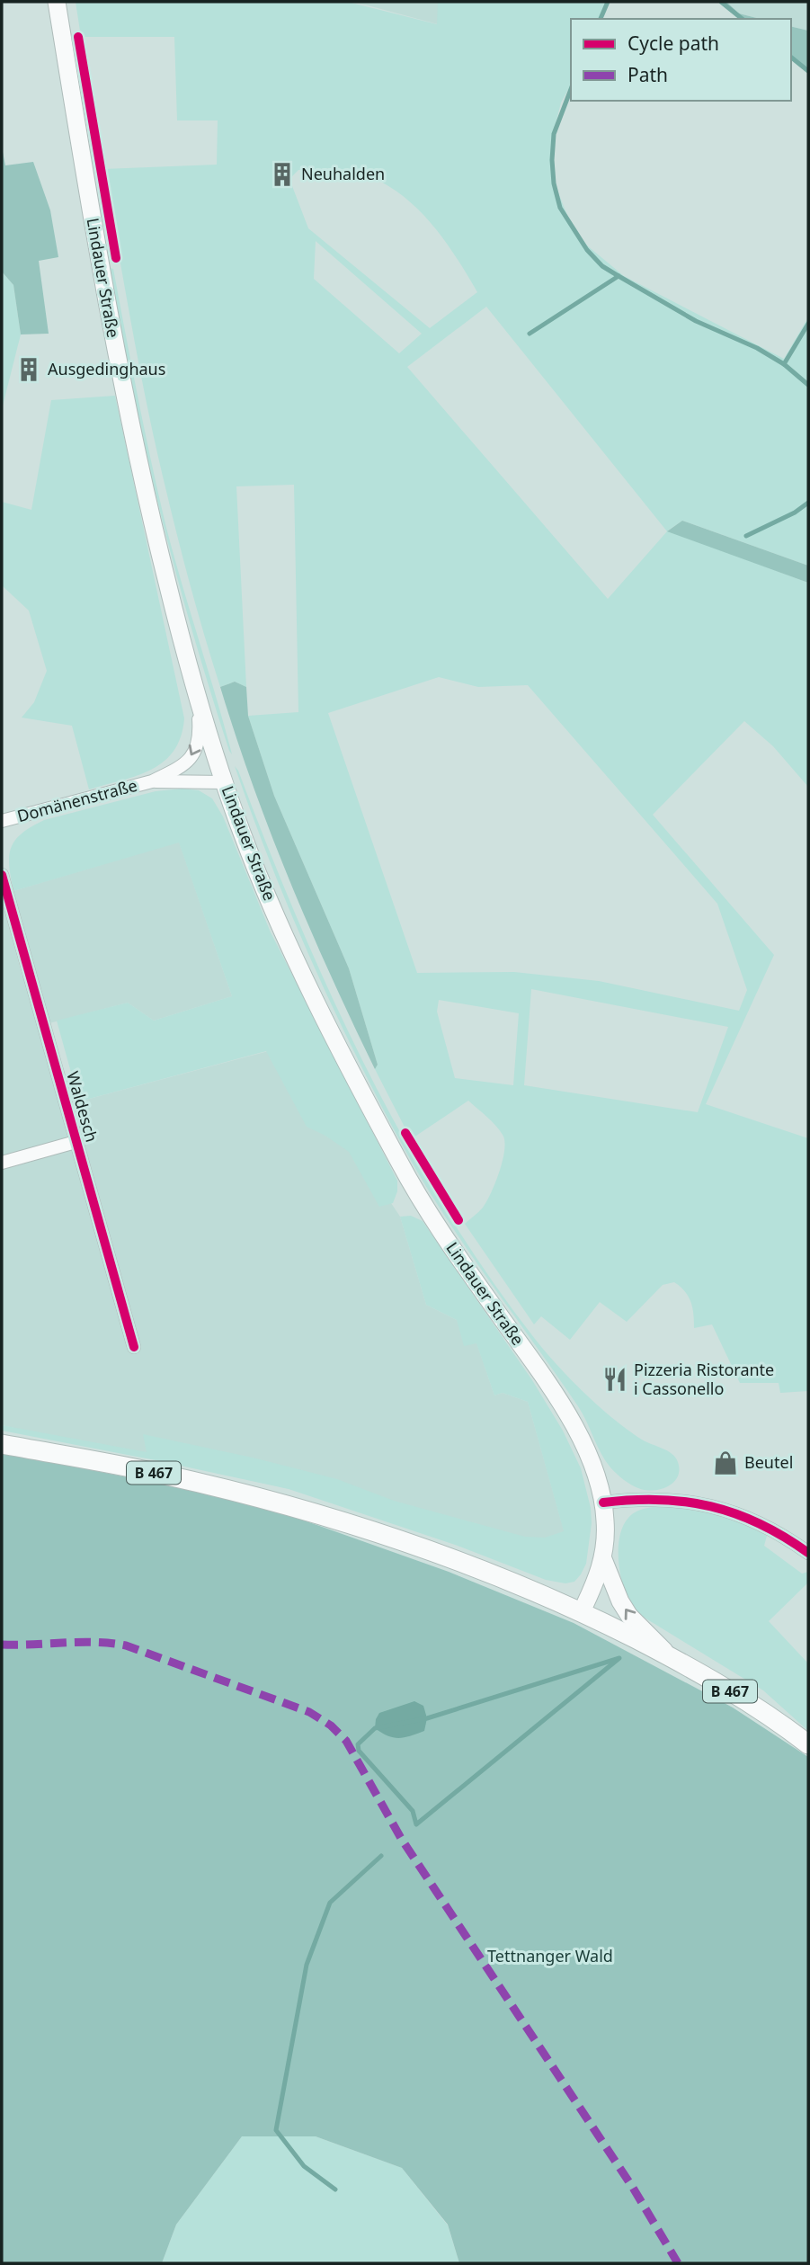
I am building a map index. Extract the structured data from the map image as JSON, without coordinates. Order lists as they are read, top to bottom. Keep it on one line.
{"streets":{"main road":["Lindauer Straße","B 467"],"street":["Domänenstraße","Waldesch"]},"crossings":[["Lindauer Straße","Domänenstraße"],["Lindauer Straße","B 467"]],"parks":["Tettnanger Wald"],"places":{"building":["Neuhalden","Ausgedinghaus"],"restaurant":["Pizzeria Ristorante i Cassonello"],"shop":["Beutel"]},"legend":["Cycle path","Path"]}
